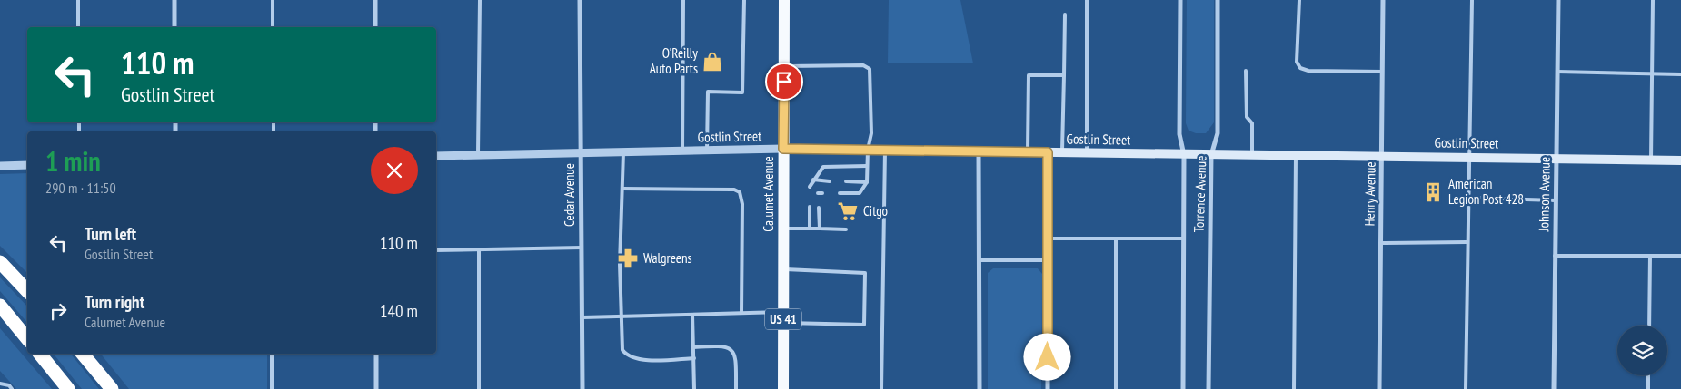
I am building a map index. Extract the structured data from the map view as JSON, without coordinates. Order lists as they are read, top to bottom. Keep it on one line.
{"streets":{"main road":["Gostlin Street","Calumet Avenue","US 41"],"street":["Torrence Avenue","Henry Avenue","Johnson Avenue","Cedar Avenue"]},"crossings":[["Gostlin Street","Calumet Avenue"],["Gostlin Street","Torrence Avenue"],["Gostlin Street","Henry Avenue"],["Gostlin Street","Johnson Avenue"],["Gostlin Street","Cedar Avenue"]],"places":{"shop":["O'Reilly Auto Parts"],"building":["American Legion Post 428"],"supermarket":["Citgo"],"pharmacy":["Walgreens"]},"page":{"turn":["110 m","Gostlin Street"],"heading":["1 min","290 m · 11:50"],"list":[{"name":"Turn left","note":"Gostlin Street","value":"110 m"},{"name":"Turn right","note":"Calumet Avenue","value":"140 m"}]}}
